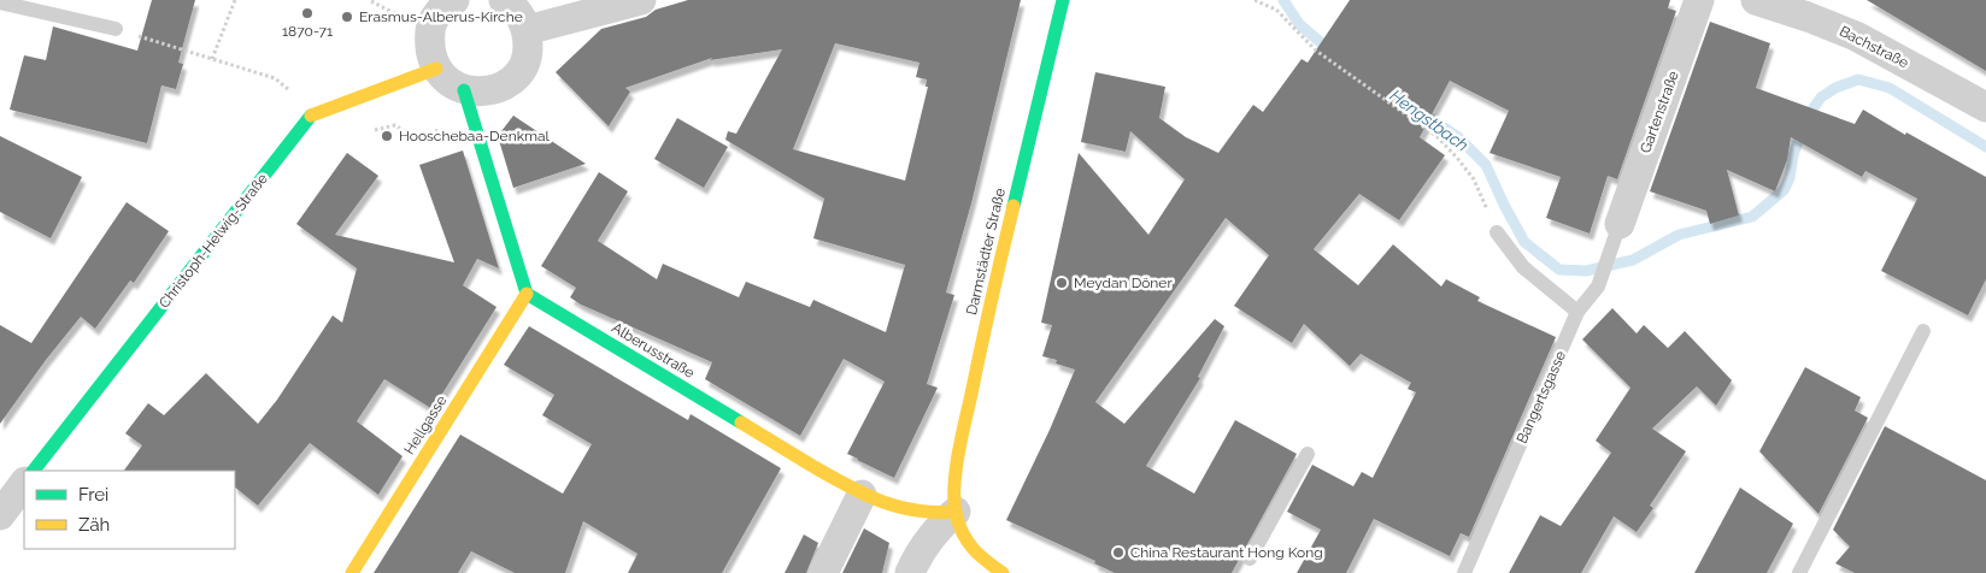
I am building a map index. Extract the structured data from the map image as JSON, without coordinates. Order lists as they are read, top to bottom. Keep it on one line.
{"streets":{"street":["Bachstraße","Gartenstraße","Christoph-Helwig-Straße","Darmstädter Straße","Alberusstraße","Hellgasse"],"lane":["Bangertsgasse"]},"crossings":[["Gartenstraße","Bangertsgasse"],["Darmstädter Straße","Alberusstraße"],["Alberusstraße","Hellgasse"]],"water":["Hengstbach"],"places":["1870-71","Erasmus-Alberus-Kirche","Hooschebaa-Denkmal","Meydan Döner","China Restaurant Hong Kong"],"legend":["Frei","Zäh"]}
